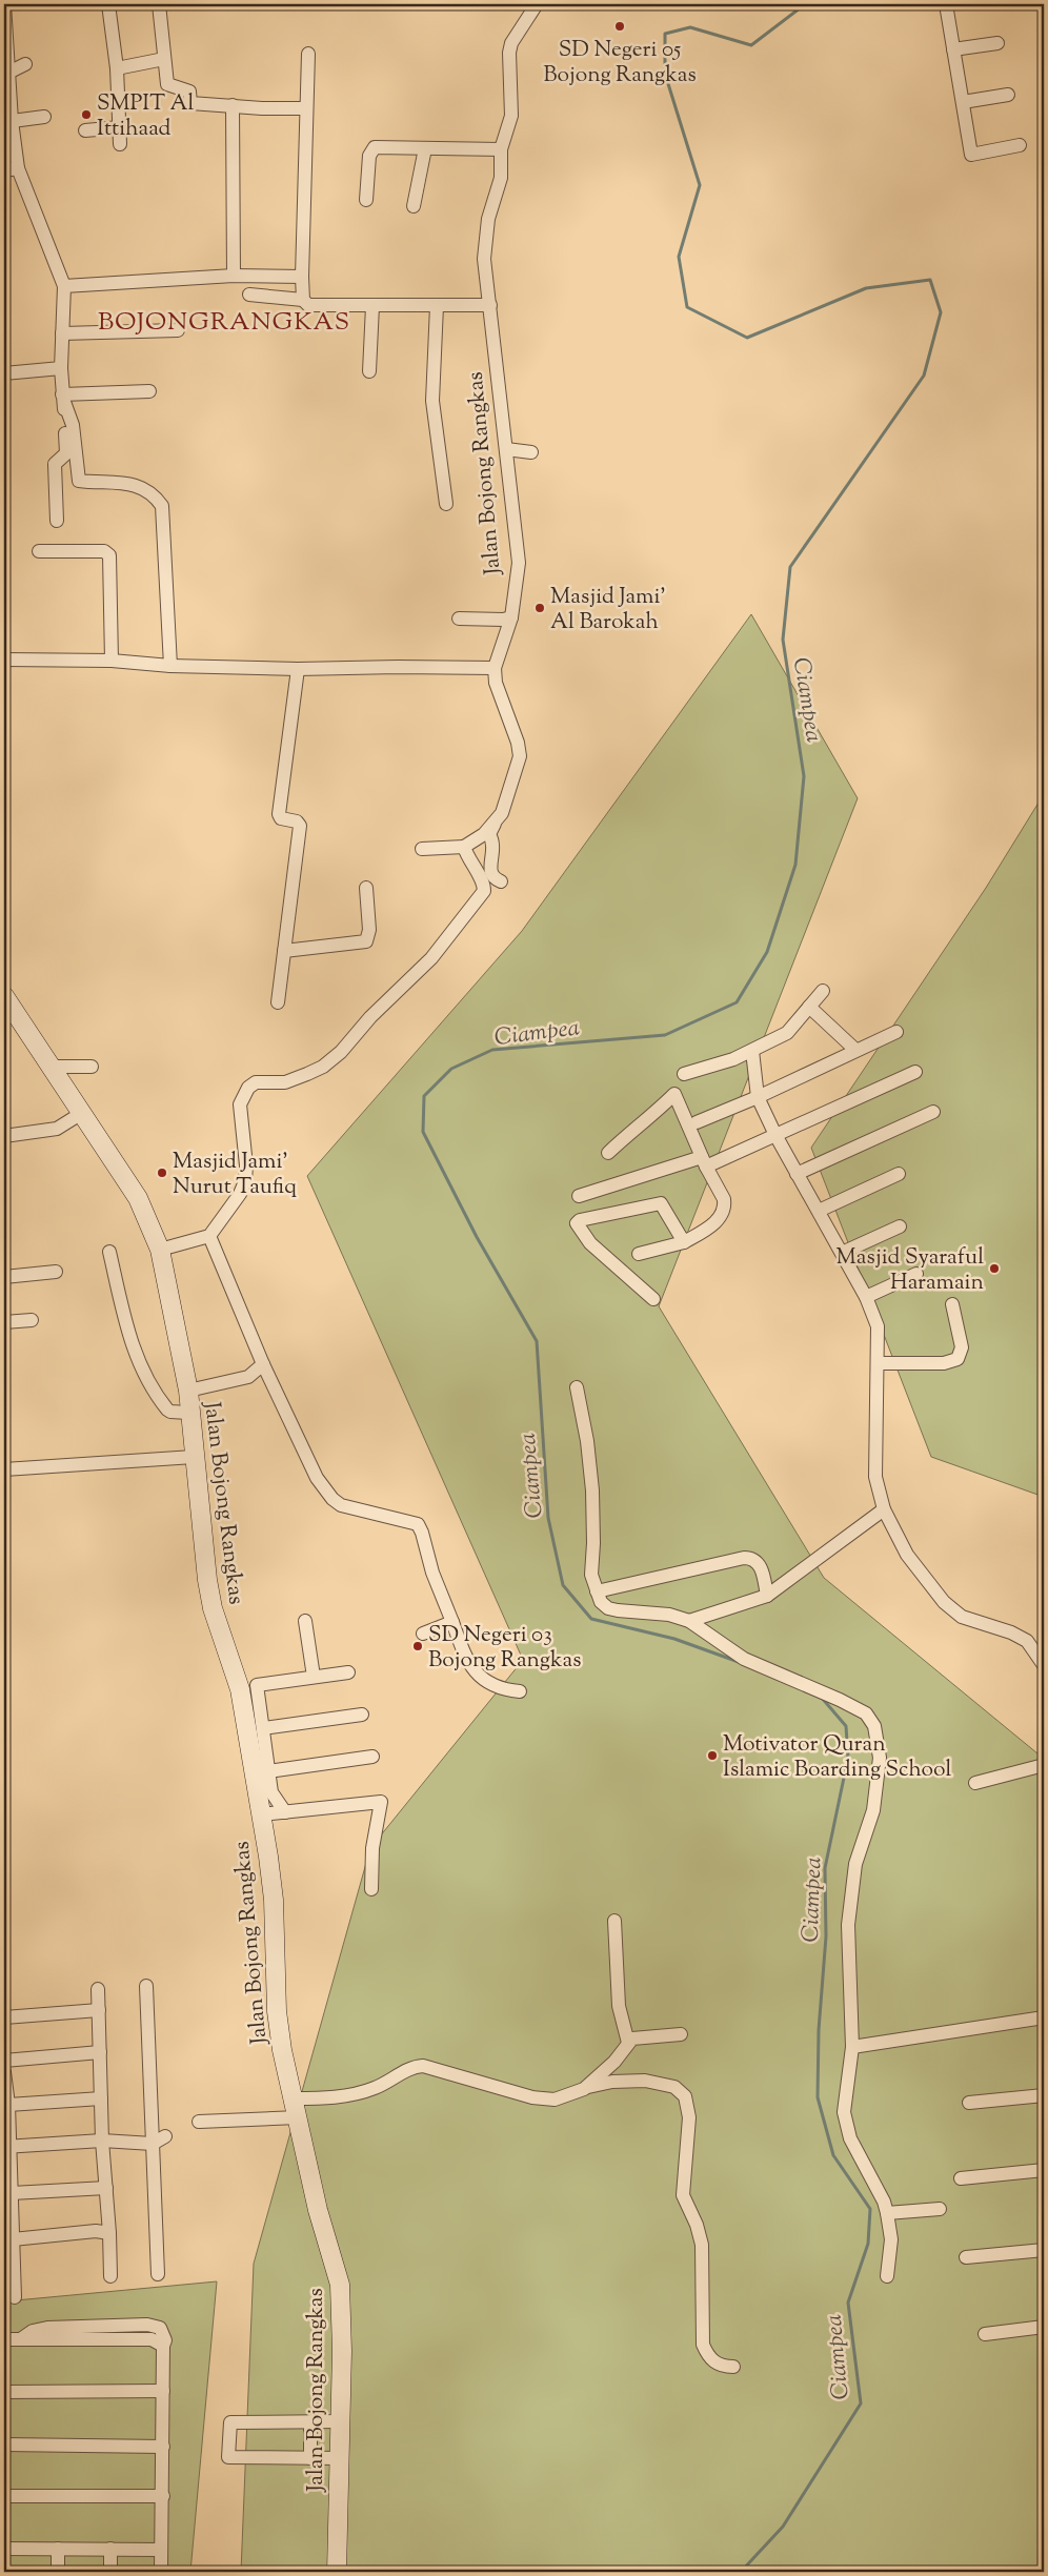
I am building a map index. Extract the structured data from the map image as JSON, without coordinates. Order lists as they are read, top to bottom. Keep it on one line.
{"streets":{"main road":["Jalan Bojong Rangkas"]},"districts":["BOJONGRANGKAS"],"water":["Ciampea"],"places":["SD Negeri 05 Bojong Rangkas","SMPIT Al Ittihaad","Masjid Jami' Al Barokah","Masjid Jami' Nurut Taufiq","Masjid Syaraful Haramain","SD Negeri 03 Bojong Rangkas","Motivator Quran Islamic Boarding School"]}
